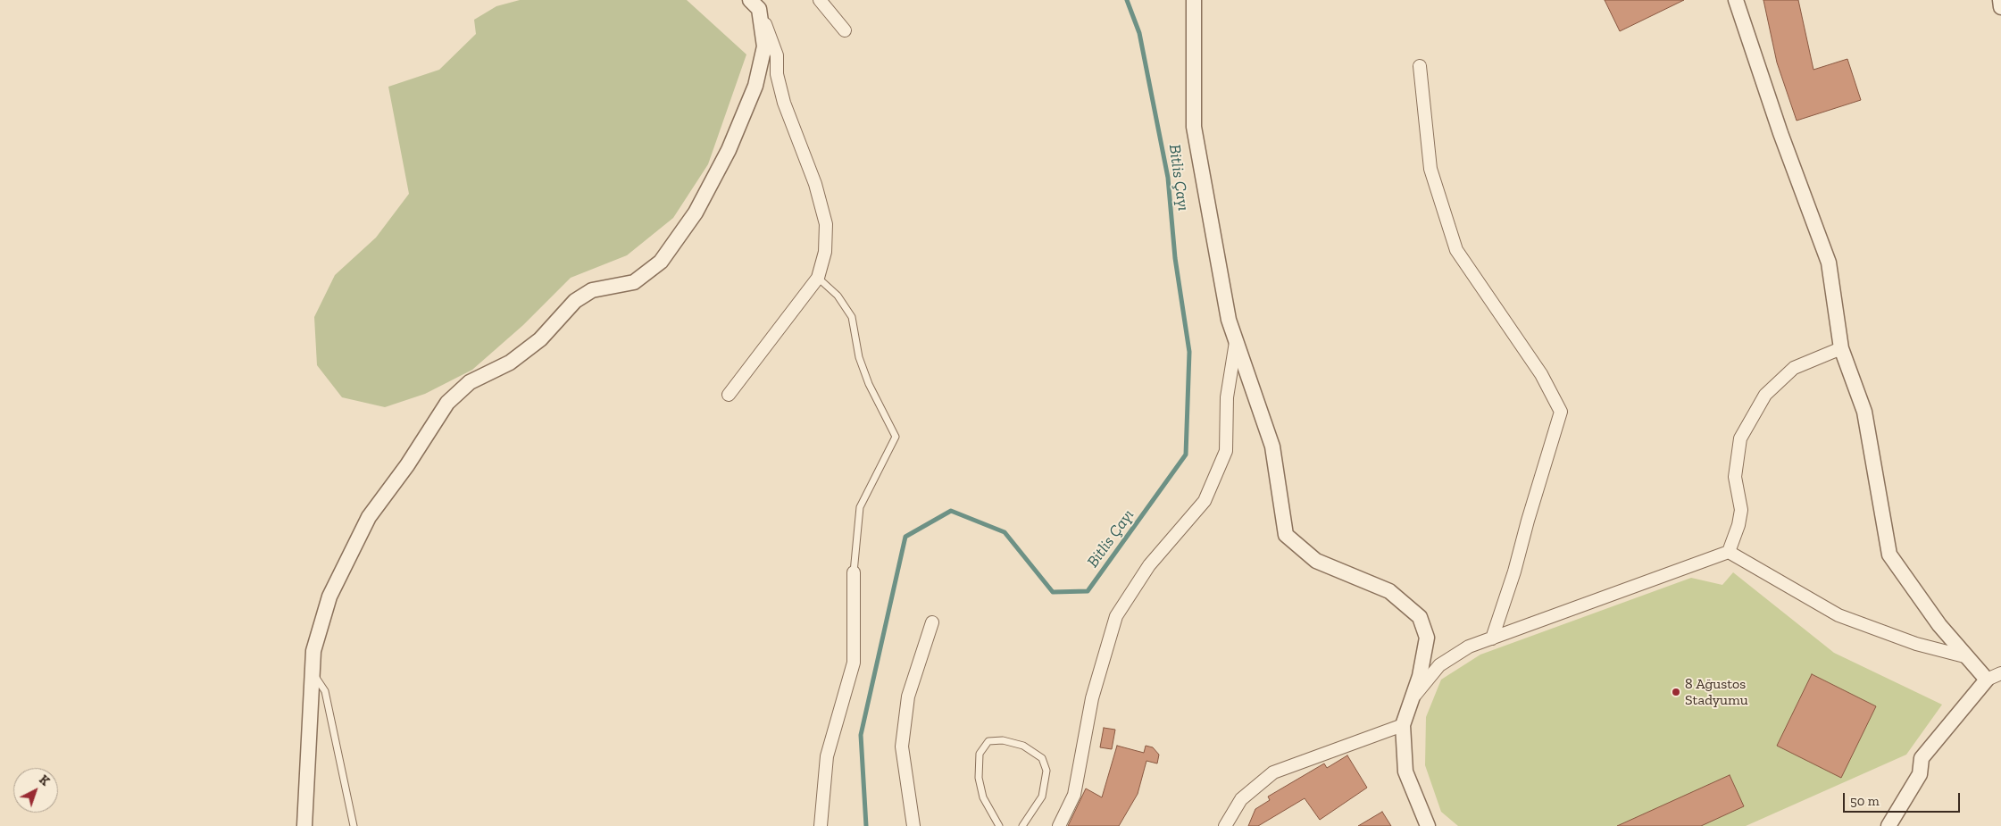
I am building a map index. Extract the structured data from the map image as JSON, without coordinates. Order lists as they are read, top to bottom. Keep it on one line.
{"water":["Bitlis Çayı"],"places":["8 Ağustos Stadyumu"],"scale_bar":"50 m","north":"top right"}
